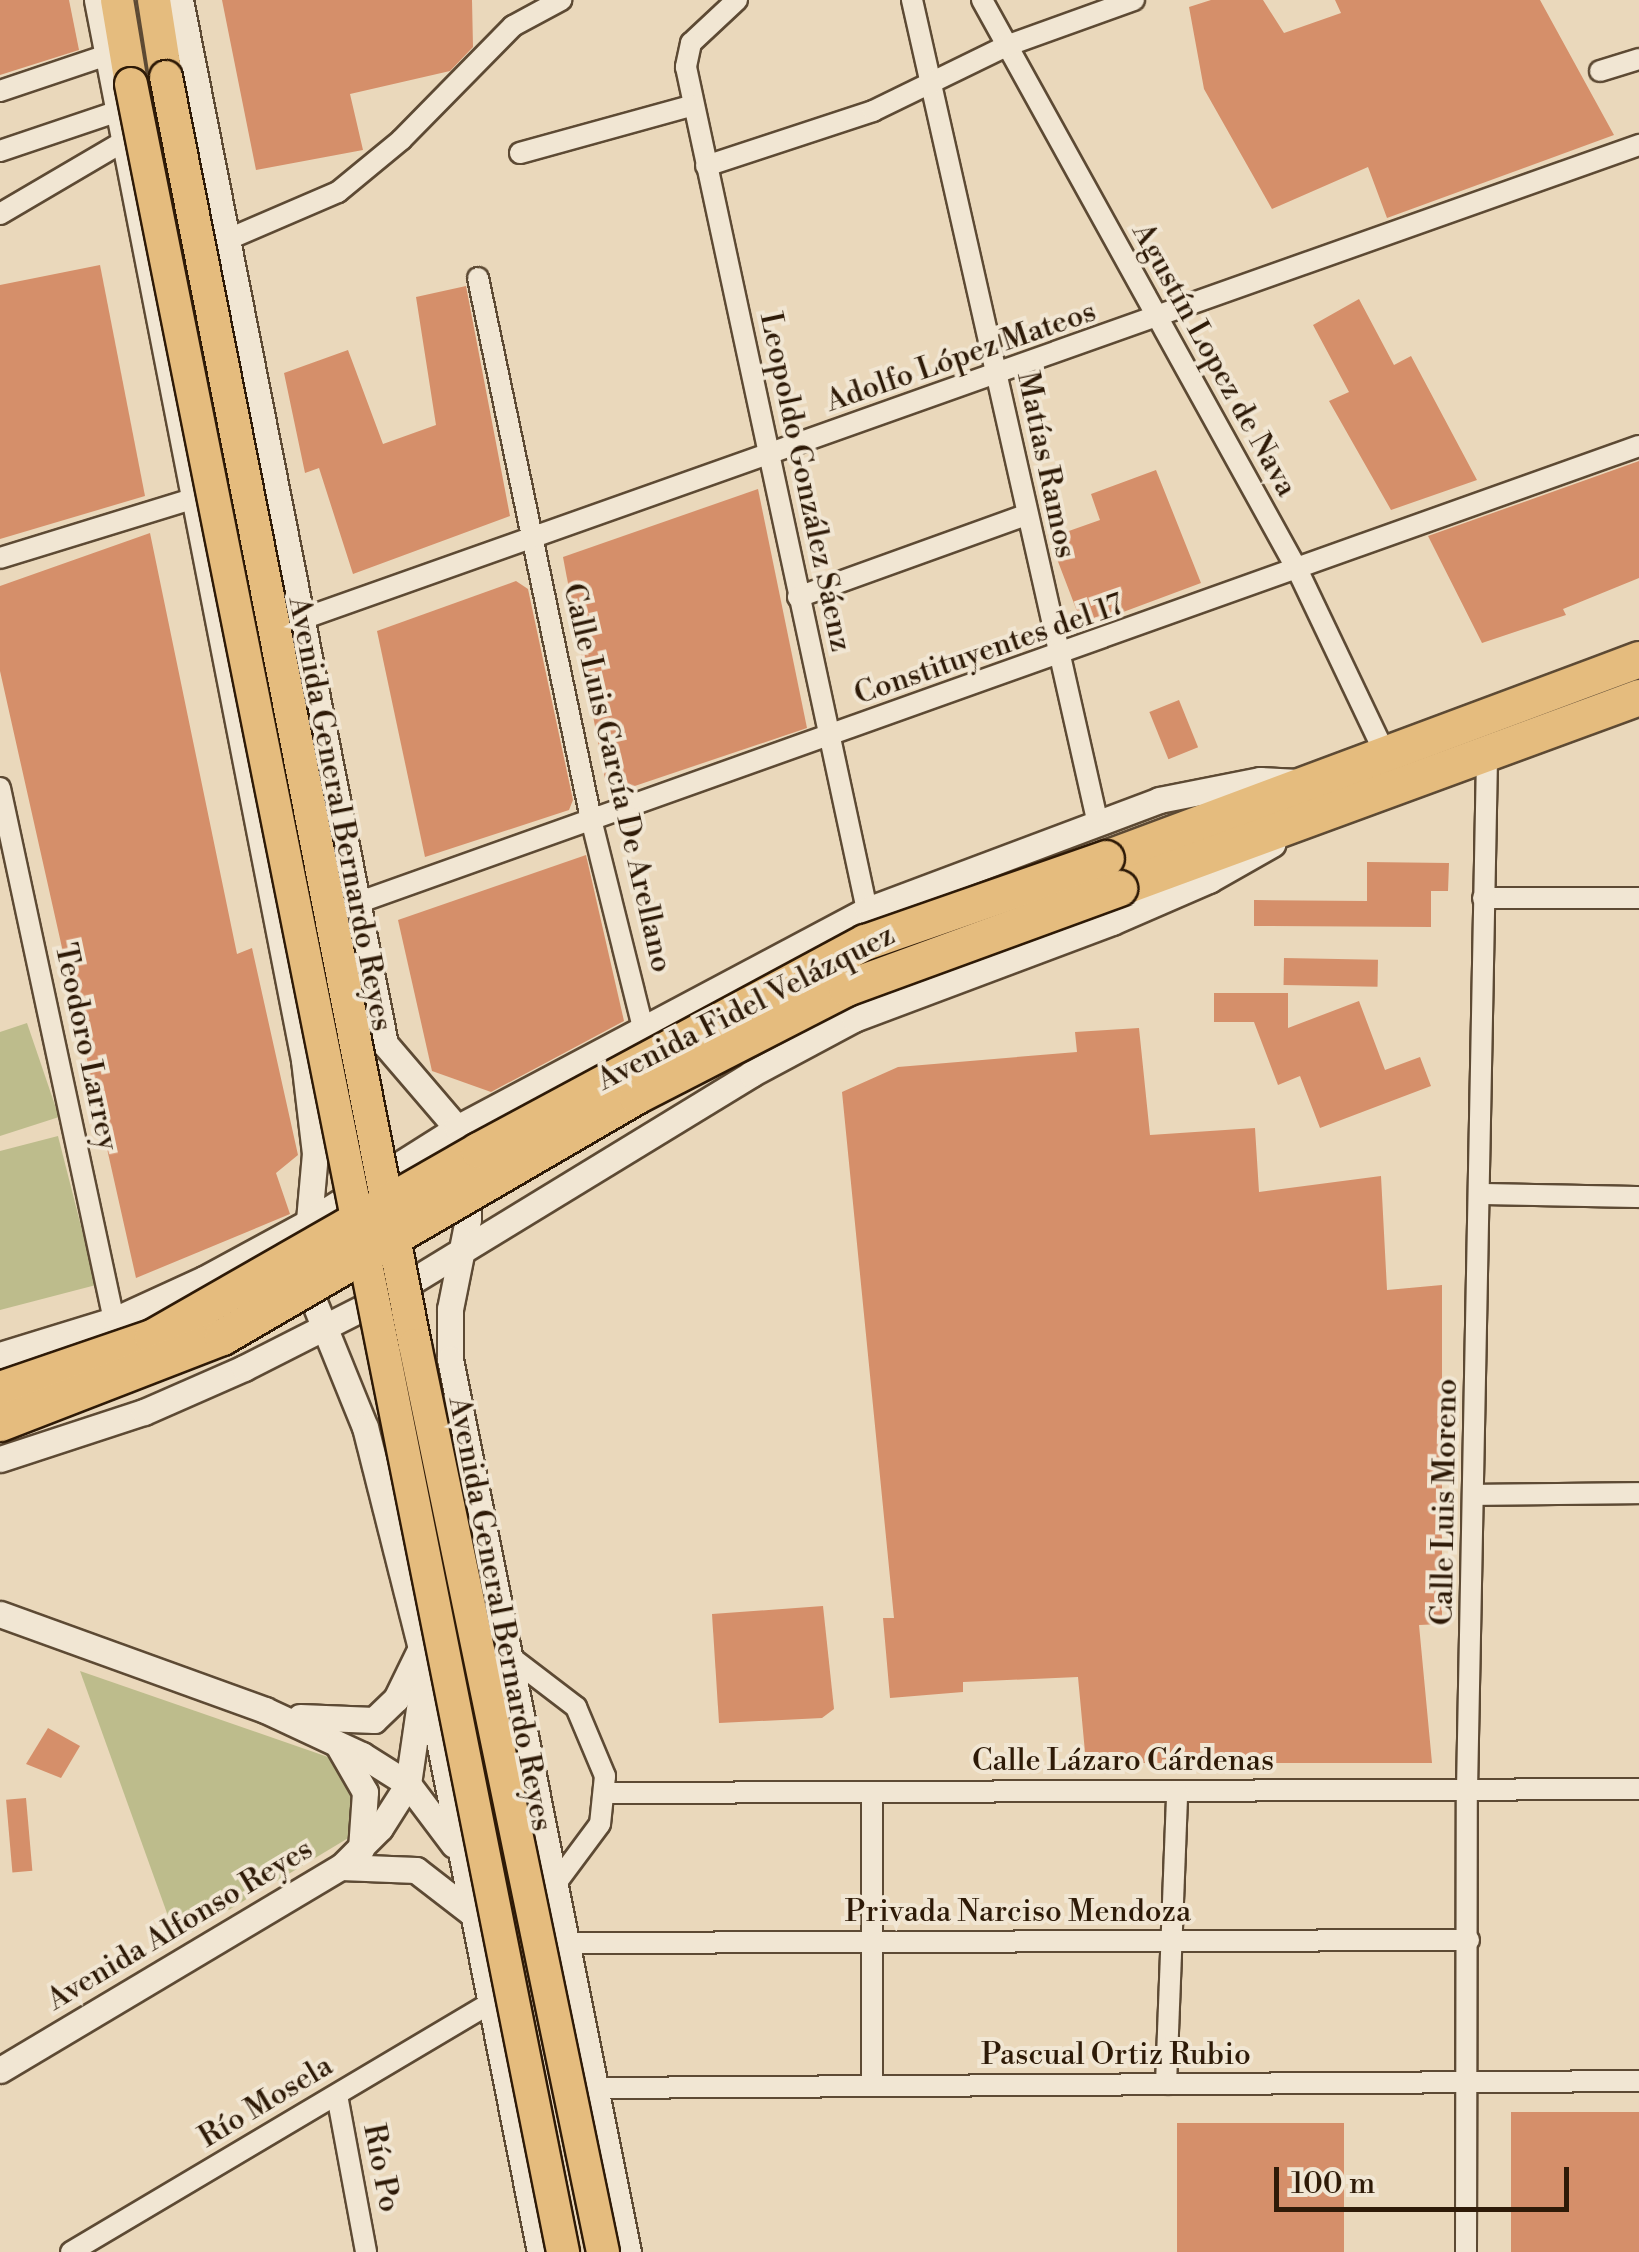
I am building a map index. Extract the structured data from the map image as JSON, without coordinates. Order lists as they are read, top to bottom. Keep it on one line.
{"streets":{"highway":["Avenida Fidel Velázquez"],"main road":["Avenida General Bernardo Reyes"],"street":["Adolfo López Mateos","Agustín Lopez de Nava","Matías Ramos","Leopoldo González Sáenz","Constituyentes del 17","Calle Luis García De Arellano","Teodoro Larrey","Calle Luis Moreno","Calle Lázaro Cárdenas","Privada Narciso Mendoza","Avenida Alfonso Reyes","Pascual Ortiz Rubio","Río Mosela","Río Po"]},"crossings":[["Adolfo López Mateos","Agustín Lopez de Nava"],["Adolfo López Mateos","Matías Ramos"],["Adolfo López Mateos","Leopoldo González Sáenz"],["Adolfo López Mateos","Calle Luis García De Arellano"],["Adolfo López Mateos","Avenida General Bernardo Reyes"],["Agustín Lopez de Nava","Constituyentes del 17"],["Agustín Lopez de Nava","Avenida Fidel Velázquez"],["Matías Ramos","Constituyentes del 17"],["Matías Ramos","Avenida Fidel Velázquez"],["Leopoldo González Sáenz","Constituyentes del 17"],["Constituyentes del 17","Calle Luis García De Arellano"],["Constituyentes del 17","Avenida General Bernardo Reyes"],["Avenida General Bernardo Reyes","Privada Narciso Mendoza"],["Avenida General Bernardo Reyes","Avenida Alfonso Reyes"],["Avenida General Bernardo Reyes","Pascual Ortiz Rubio"],["Avenida General Bernardo Reyes","Río Mosela"],["Avenida Fidel Velázquez","Calle Luis Moreno"],["Calle Luis Moreno","Calle Lázaro Cárdenas"],["Calle Luis Moreno","Privada Narciso Mendoza"],["Calle Luis Moreno","Pascual Ortiz Rubio"],["Río Mosela","Río Po"]],"scale_bar":"100 m"}
